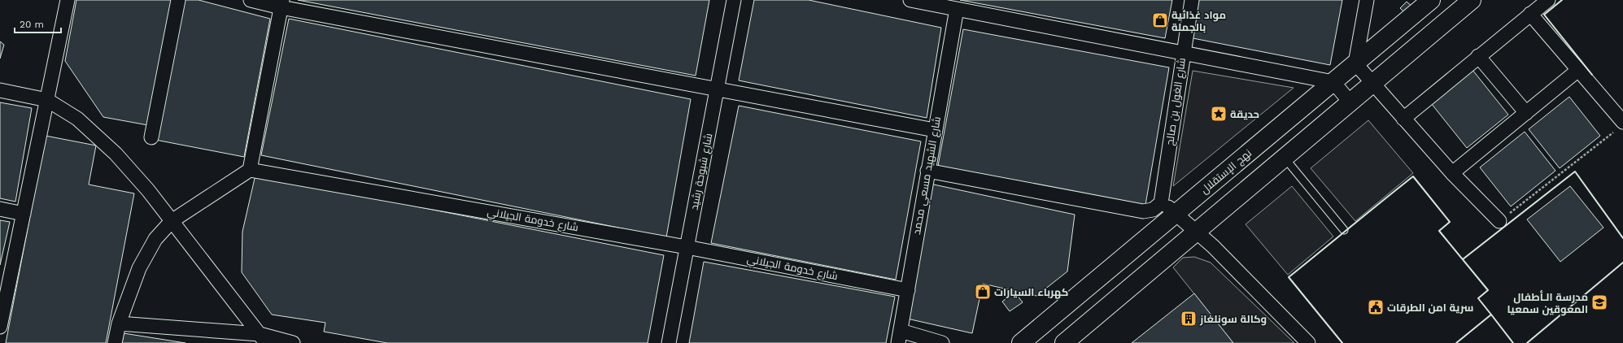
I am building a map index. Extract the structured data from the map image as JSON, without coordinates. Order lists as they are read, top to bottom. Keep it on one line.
{"streets":{"main road":["نهج الإستقلال"],"street":["شارع الغول بن صالح","شارع شبوحة رشيد","شارع الشهيد مسعي محمد","شارع خدومة الجيلاني"]},"crossings":[["شارع شبوحة رشيد","شارع خدومة الجيلاني"],["شارع الشهيد مسعي محمد","شارع خدومة الجيلاني"]],"places":{"shop":["مواد غذائية بالجملة","كهرباء السيارات"],"place":["حديقة"],"school or university":["مدرسة الـأطفال المعوقين سمعيا"],"public building":["سرية امن الطرقات"],"building":["وكالة سونلغاز"]},"scale_bar":"20 m"}
